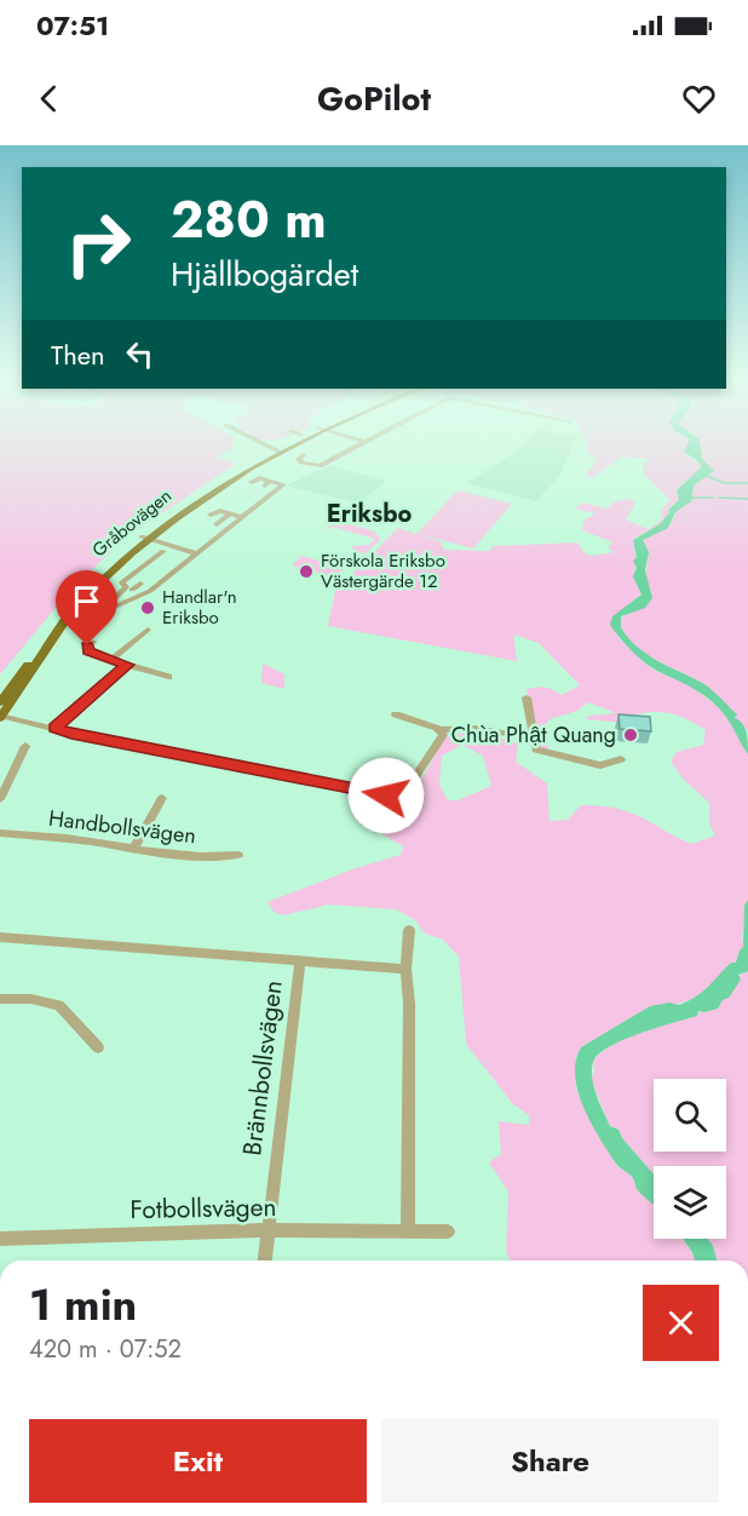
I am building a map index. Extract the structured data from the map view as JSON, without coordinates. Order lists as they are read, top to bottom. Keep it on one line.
{"streets":{"main road":["Gråbovägen"],"street":["Handbollsvägen","Brännbollsvägen","Fotbollsvägen"]},"crossings":[["Brännbollsvägen","Fotbollsvägen"]],"districts":["Eriksbo"],"places":["Förskola Eriksbo Västergärde 12","Handlar'n Eriksbo","Chùa Phật Quang"],"page":{"status":"07:51","header":"GoPilot","turn":["280 m","Hjällbogärdet"],"then":"Then","heading":["1 min","420 m · 07:52"],"buttons":["Exit","Share"]}}
